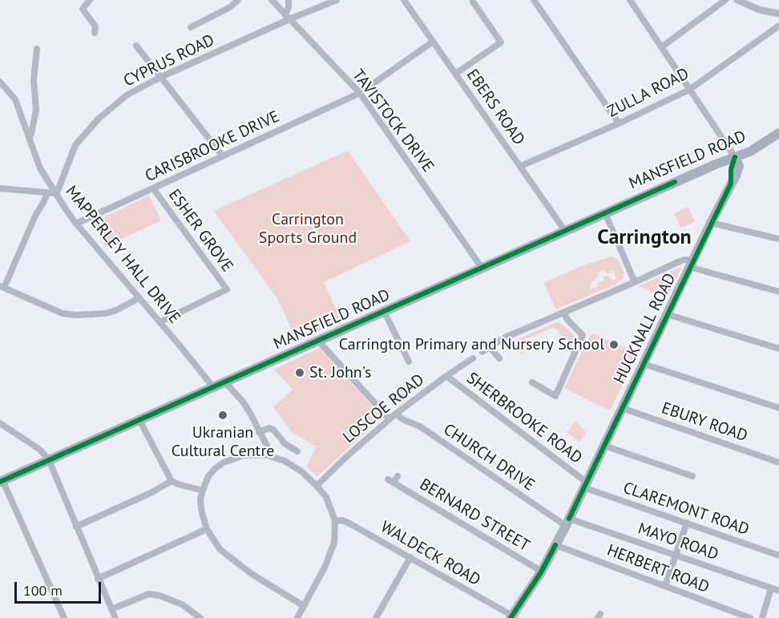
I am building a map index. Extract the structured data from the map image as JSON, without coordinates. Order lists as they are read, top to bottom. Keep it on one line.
{"streets":{"highway":["MANSFIELD ROAD"],"main road":["HUCKNALL ROAD"],"street":["CYPRUS ROAD","ZULLA ROAD","EBERS ROAD","TAVISTOCK DRIVE","CARISBROOKE DRIVE","ESHER GROVE","MAPPERLEY HALL DRIVE","LOSCOE ROAD","SHERBROOKE ROAD","EBURY ROAD","CHURCH DRIVE","CLAREMONT ROAD","BERNARD STREET","MAYO ROAD","WALDECK ROAD","HERBERT ROAD"]},"crossings":[["CYPRUS ROAD","TAVISTOCK DRIVE"],["CYPRUS ROAD","MAPPERLEY HALL DRIVE"],["ZULLA ROAD","EBERS ROAD"],["EBERS ROAD","CARISBROOKE DRIVE"],["EBERS ROAD","MANSFIELD ROAD"],["TAVISTOCK DRIVE","CARISBROOKE DRIVE"],["TAVISTOCK DRIVE","MANSFIELD ROAD"],["CARISBROOKE DRIVE","ESHER GROVE"],["CARISBROOKE DRIVE","MAPPERLEY HALL DRIVE"],["MANSFIELD ROAD","MAPPERLEY HALL DRIVE"],["MANSFIELD ROAD","HUCKNALL ROAD"],["ESHER GROVE","MAPPERLEY HALL DRIVE"],["HUCKNALL ROAD","SHERBROOKE ROAD"],["HUCKNALL ROAD","EBURY ROAD"],["HUCKNALL ROAD","CHURCH DRIVE"],["HUCKNALL ROAD","CLAREMONT ROAD"],["HUCKNALL ROAD","BERNARD STREET"],["HUCKNALL ROAD","MAYO ROAD"],["HUCKNALL ROAD","WALDECK ROAD"],["HUCKNALL ROAD","HERBERT ROAD"],["LOSCOE ROAD","SHERBROOKE ROAD"],["LOSCOE ROAD","CHURCH DRIVE"],["LOSCOE ROAD","WALDECK ROAD"],["SHERBROOKE ROAD","CLAREMONT ROAD"],["CHURCH DRIVE","MAYO ROAD"]],"districts":["Carrington"],"parks":["Carrington Sports Ground"],"places":["Carrington Primary and Nursery School","St. John's","Ukranian Cultural Centre"],"scale_bar":"100 m"}
